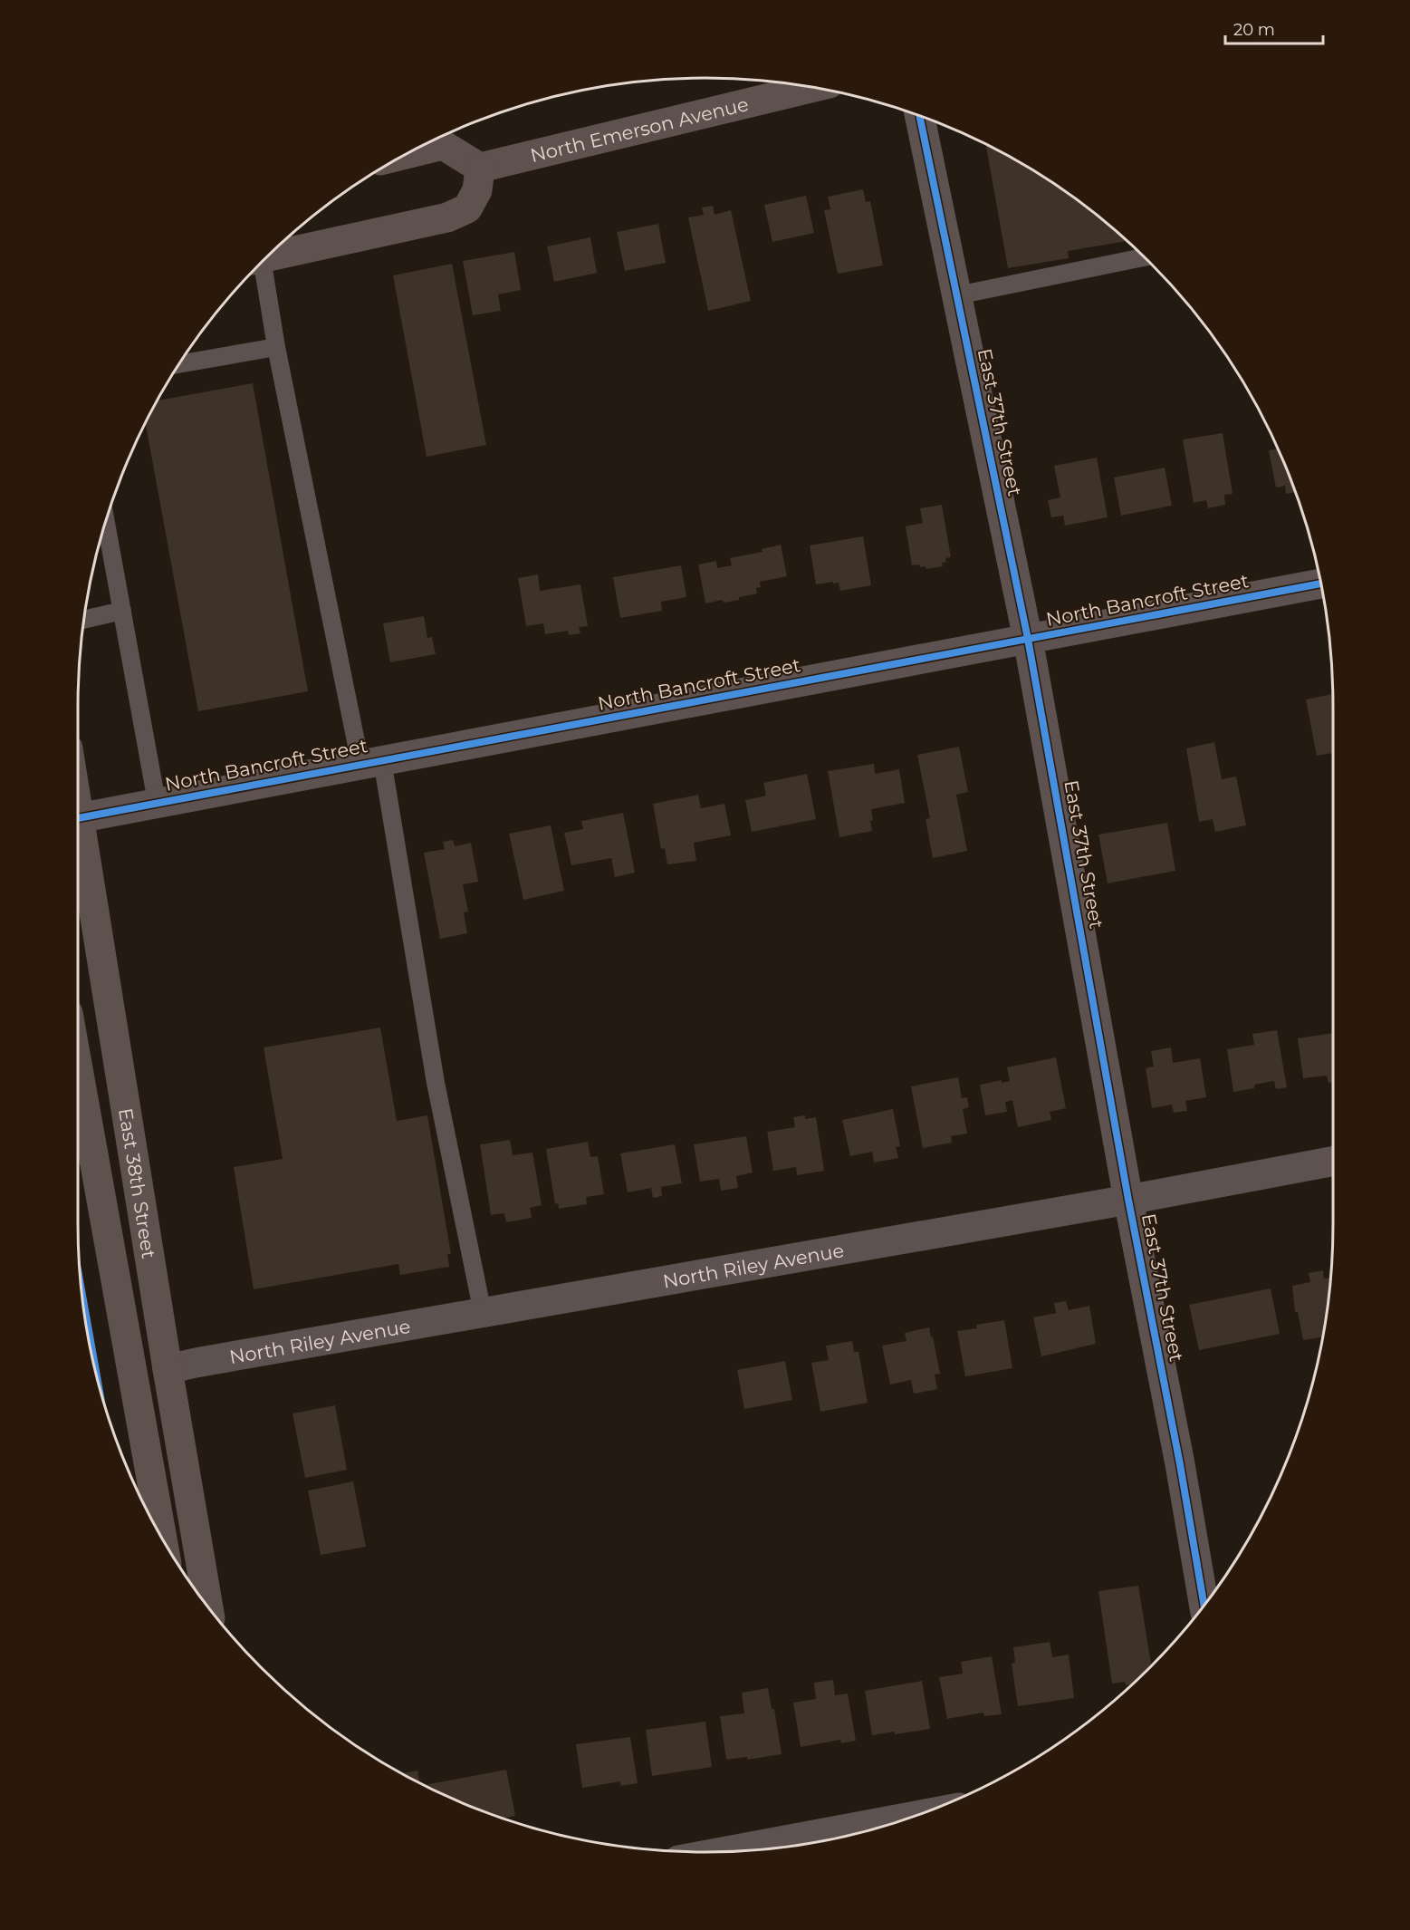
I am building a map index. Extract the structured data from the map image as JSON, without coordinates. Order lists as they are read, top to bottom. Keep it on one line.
{"streets":{"main road":["North Emerson Avenue","East 38th Street"],"street":["East 37th Street","North Bancroft Street","North Riley Avenue"]},"crossings":[["East 37th Street","North Bancroft Street"],["East 37th Street","North Riley Avenue"],["North Bancroft Street","East 38th Street"],["East 38th Street","North Riley Avenue"]],"scale_bar":"20 m"}
